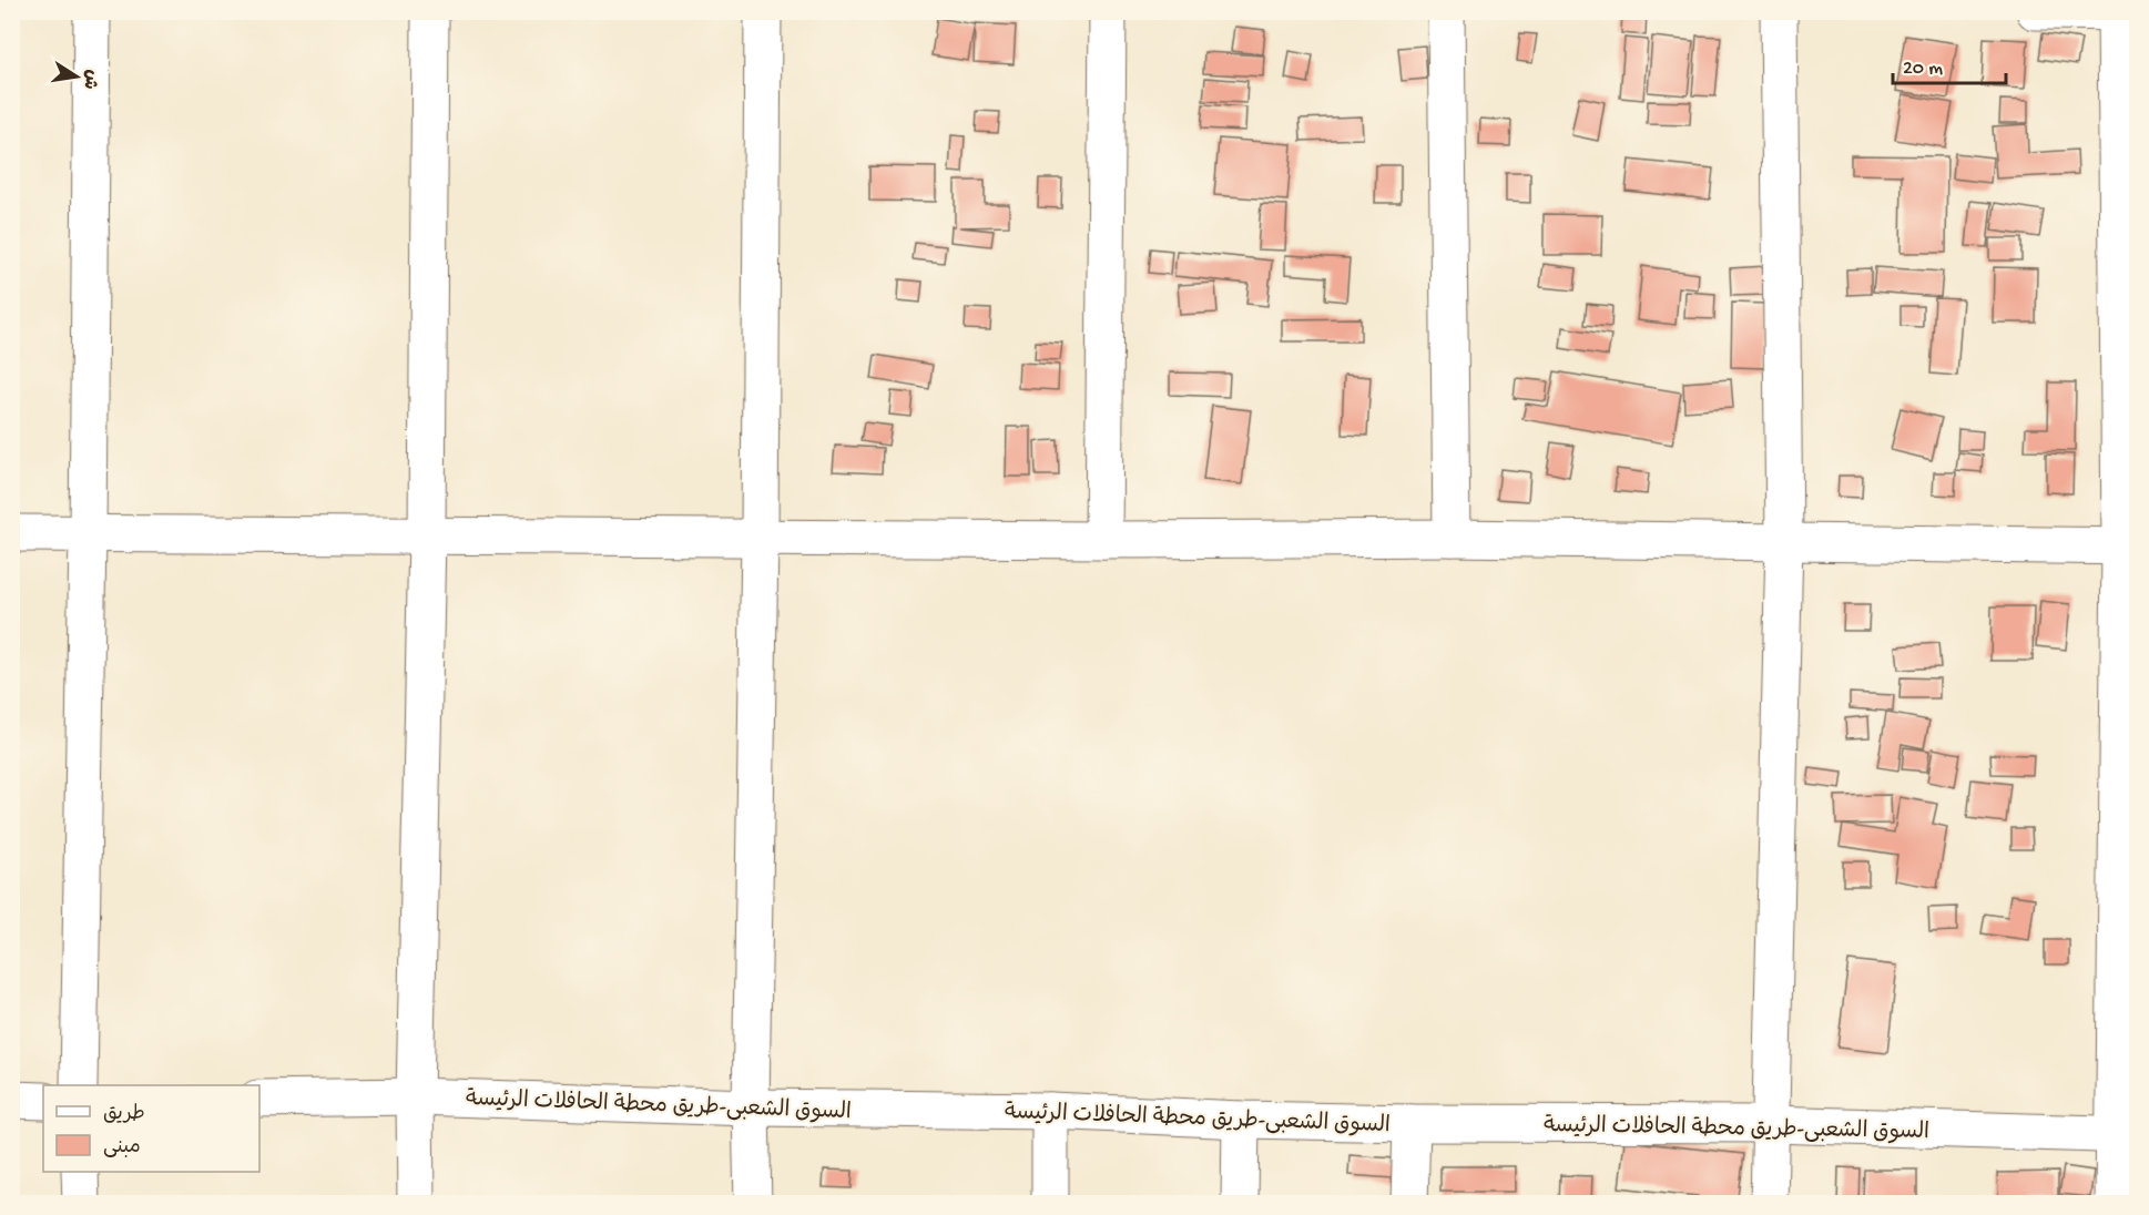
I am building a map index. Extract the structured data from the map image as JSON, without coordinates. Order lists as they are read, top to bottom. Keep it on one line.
{"streets":{"street":["السوق الشعبى-طريق محطة الحافلات الرئيسة"]},"legend":["طريق","مبنى"],"scale_bar":"20 m","north":"right"}
